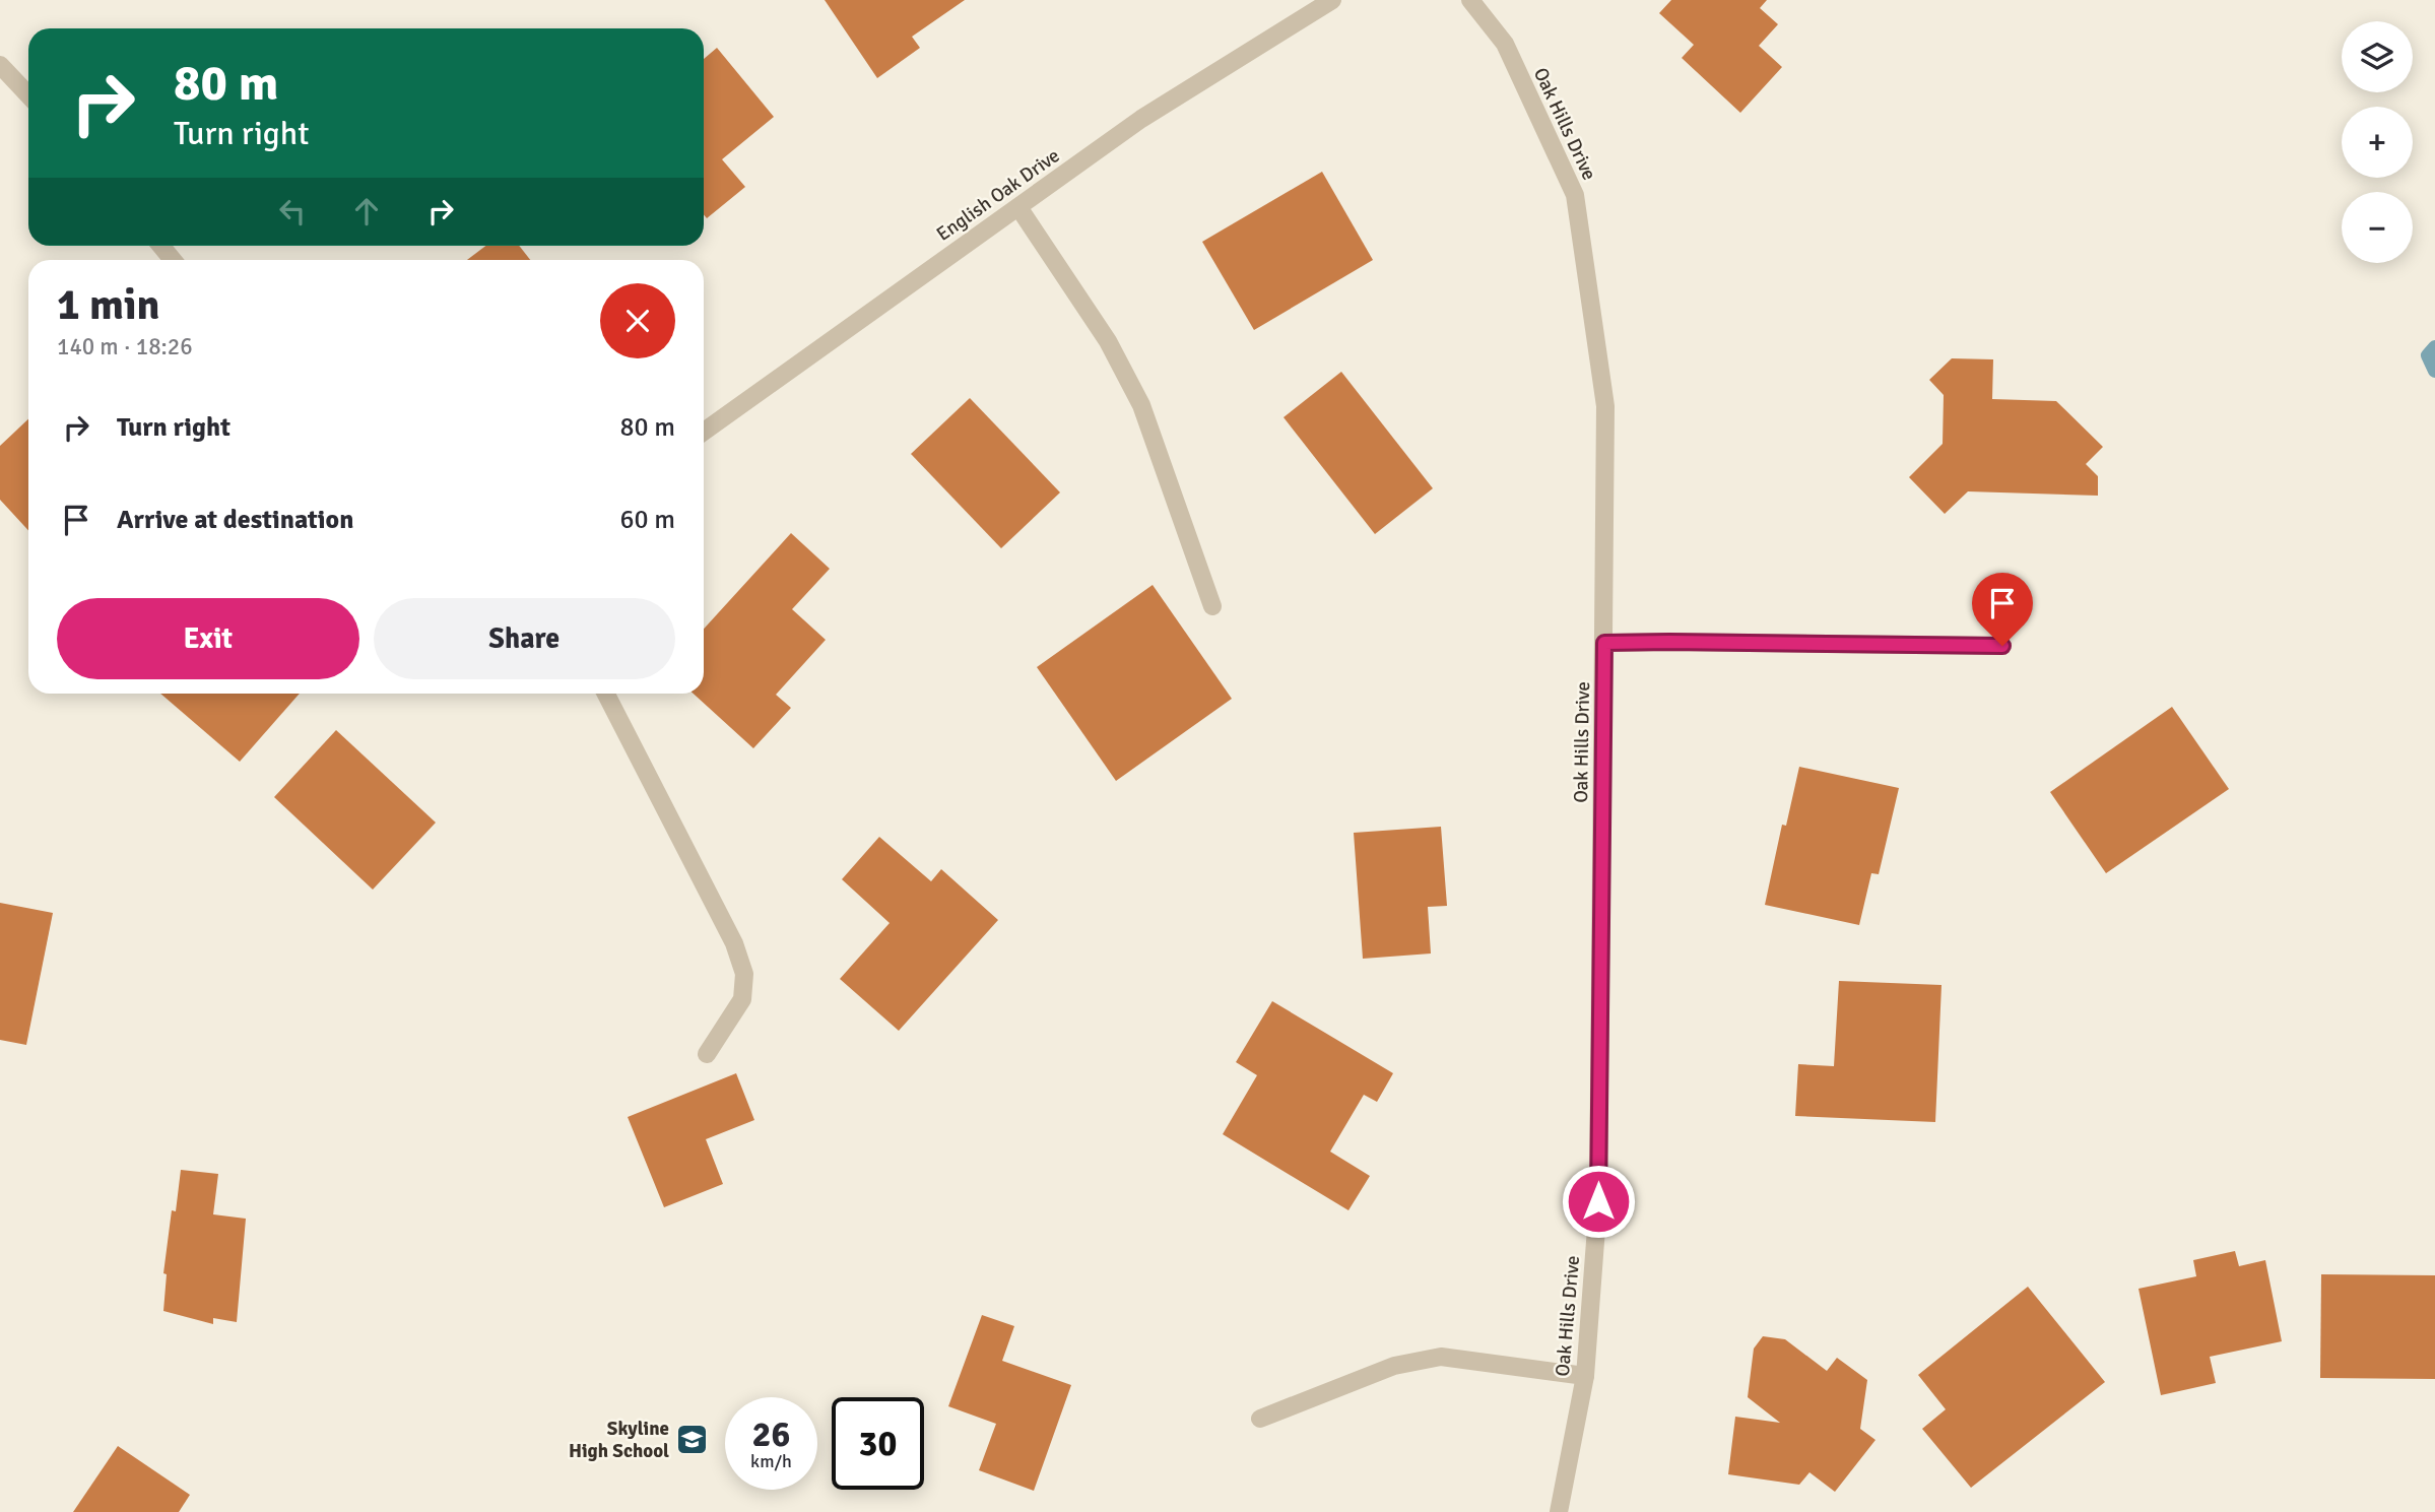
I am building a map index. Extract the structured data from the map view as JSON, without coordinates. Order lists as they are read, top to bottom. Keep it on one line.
{"streets":{"street":["Oak Hills Drive","English Oak Drive"]},"places":{"school or university":["Skyline High School"]},"page":{"map_buttons":["+","−"],"turn":["80 m","Turn right"],"heading":["1 min","140 m · 18:26"],"list":[{"name":"Turn right","value":"80 m"},{"name":"Arrive at destination","value":"60 m"}],"buttons":["Exit","Share"],"speed":"26 km/h","limit":"30"}}
